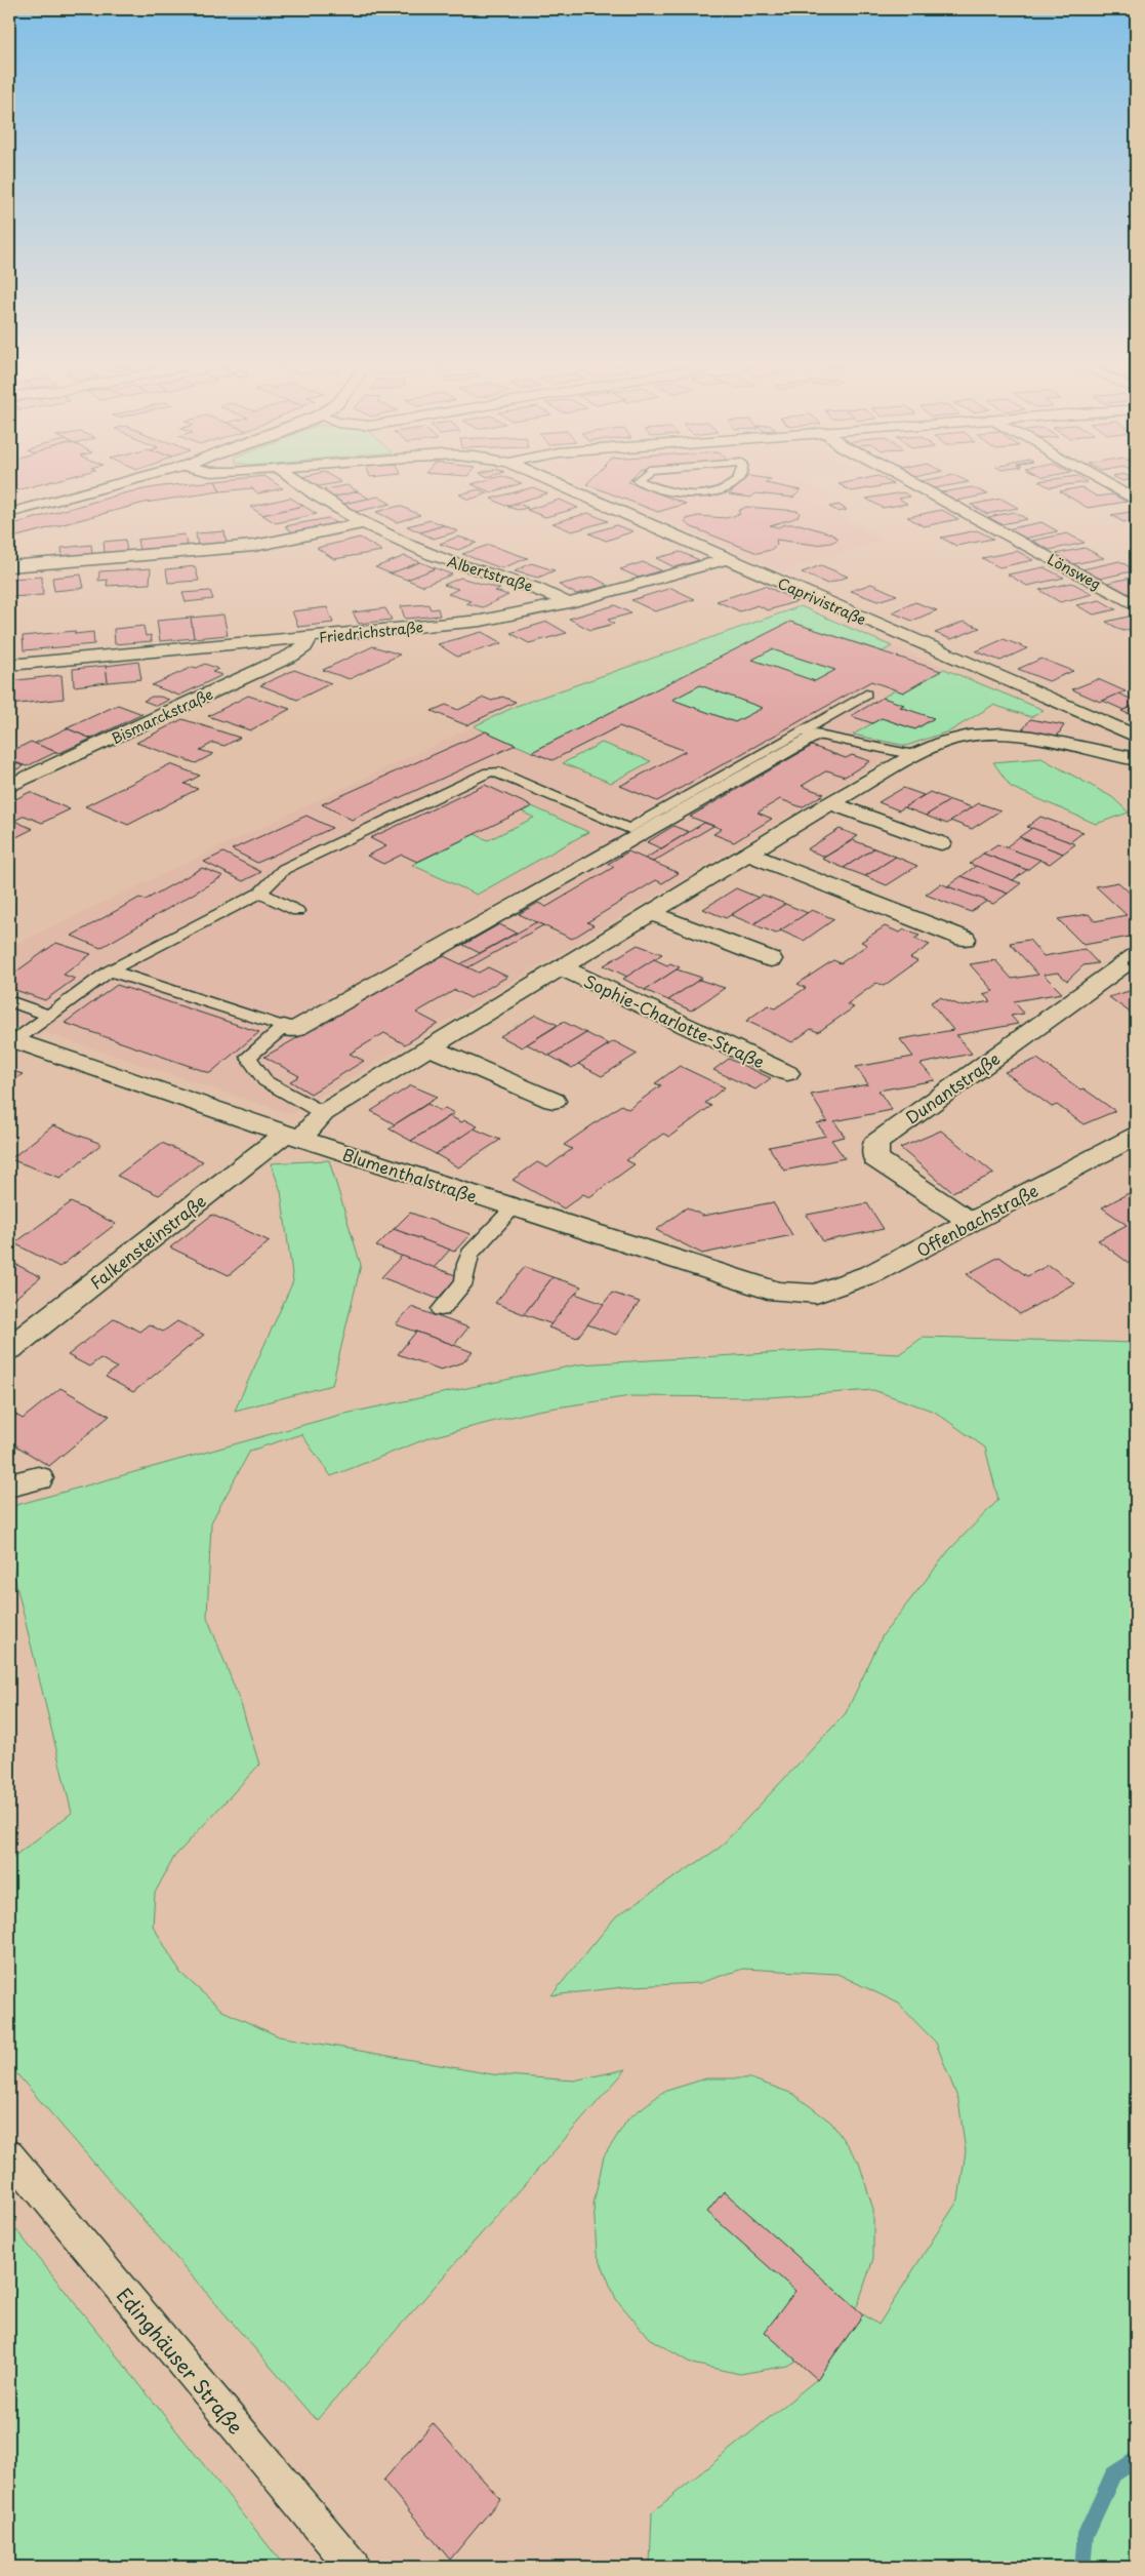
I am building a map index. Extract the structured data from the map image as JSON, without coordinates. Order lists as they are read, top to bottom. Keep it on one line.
{"streets":{"street":["Lönsweg","Albertstraße","Caprivistraße","Friedrichstraße","Bismarckstraße","Sophie-Charlotte-Straße","Dunantstraße","Blumenthalstraße","Offenbachstraße","Falkensteinstraße"],"lane":["Edinghäuser Straße"]},"crossings":[["Albertstraße","Friedrichstraße"],["Caprivistraße","Friedrichstraße"],["Friedrichstraße","Bismarckstraße"],["Sophie-Charlotte-Straße","Blumenthalstraße"],["Sophie-Charlotte-Straße","Falkensteinstraße"],["Dunantstraße","Offenbachstraße"],["Blumenthalstraße","Offenbachstraße"],["Blumenthalstraße","Falkensteinstraße"]]}
